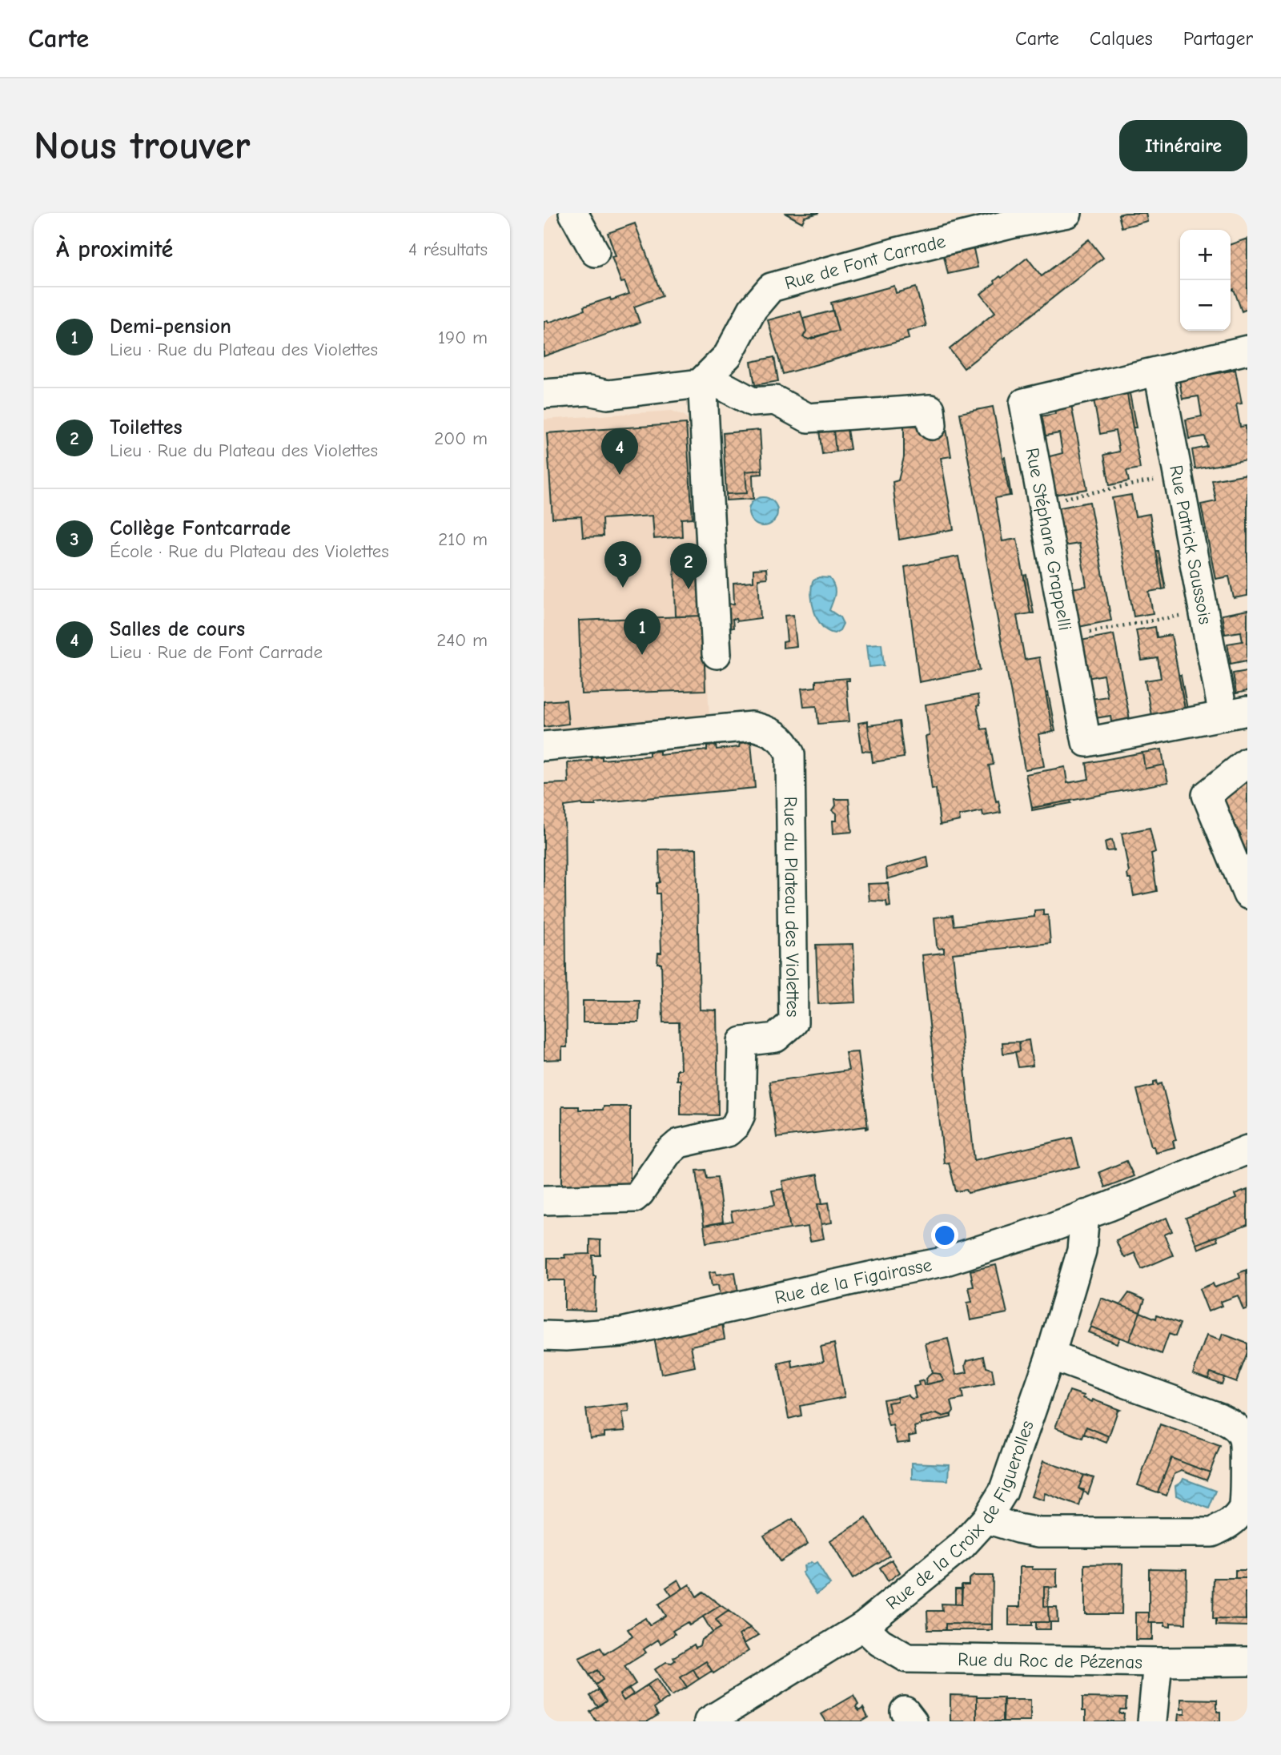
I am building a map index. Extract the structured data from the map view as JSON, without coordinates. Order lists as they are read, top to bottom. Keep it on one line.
{"streets":{"street":["Rue de Font Carrade","Rue Stéphane Grappelli","Rue Patrick Saussois","Rue du Plateau des Violettes","Rue de la Figairasse","Rue de la Croix de Figuerolles","Rue du Roc de Pézenas"]},"crossings":[["Rue Stéphane Grappelli","Rue Patrick Saussois"],["Rue de la Figairasse","Rue de la Croix de Figuerolles"],["Rue de la Croix de Figuerolles","Rue du Roc de Pézenas"]],"page":{"header":"Carte","nav":["Carte","Calques","Partager"],"buttons":"Itinéraire","title":"Nous trouver","heading":["À proximité","4 résultats"],"map_buttons":["+","−"],"list":[{"mark":"1","name":"Demi-pension","note":"Lieu · Rue du Plateau des Violettes","value":"190 m"},{"mark":"2","name":"Toilettes","note":"Lieu · Rue du Plateau des Violettes","value":"200 m"},{"mark":"3","name":"Collège Fontcarrade","note":"École · Rue du Plateau des Violettes","value":"210 m"},{"mark":"4","name":"Salles de cours","note":"Lieu · Rue de Font Carrade","value":"240 m"}],"pins":["4","3","2","1"]}}
